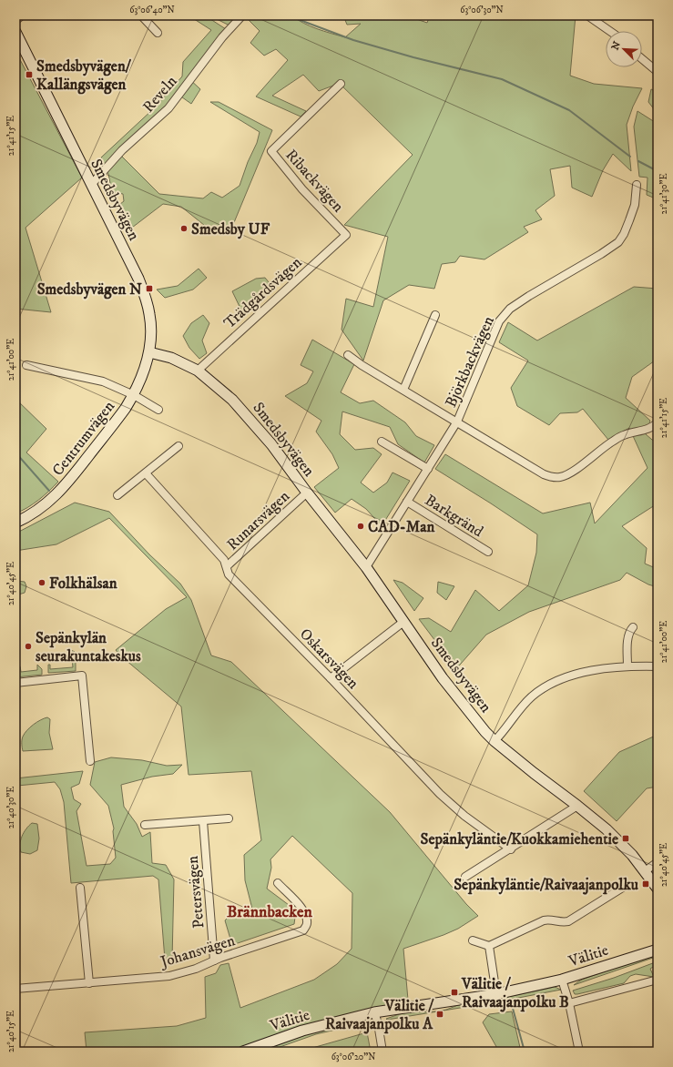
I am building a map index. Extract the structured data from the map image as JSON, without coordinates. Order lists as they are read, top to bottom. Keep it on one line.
{"streets":{"main road":["Smedsbyvägen","Centrumvägen","Välitie"],"street":["Reveln","Ribackvägen","Trädgårdsvägen","Björkbackvägen","Barkgränd","Runarsvägen","Oskarsvägen","Petersvägen","Johansvägen"]},"crossings":[["Reveln","Smedsbyvägen"],["Ribackvägen","Trädgårdsvägen"],["Smedsbyvägen","Trädgårdsvägen"],["Smedsbyvägen","Björkbackvägen"],["Smedsbyvägen","Centrumvägen"],["Smedsbyvägen","Runarsvägen"],["Björkbackvägen","Barkgränd"],["Runarsvägen","Oskarsvägen"],["Petersvägen","Johansvägen"]],"districts":["Brännbacken"],"places":{"transit":["Smedsbyvägen/ Kallängsvägen","Smedsbyvägen N","Sepänkyläntie/Kuokkamiehentie","Sepänkyläntie/Raivaajanpolku","Välitie / Raivaajanpolku B","Välitie / Raivaajanpolku A"],"other":["Smedsby UF","CAD-Man","Folkhälsan","Sepänkylän seurakuntakeskus"]},"north":"top left","coordinates":["63°06'40\"N","63°06'30\"N","21°41'15\"E","21°41'30\"E","21°41'00\"E","21°40'45\"E","21°40'30\"E","21°40'15\"E","63°06'20\"N"]}
